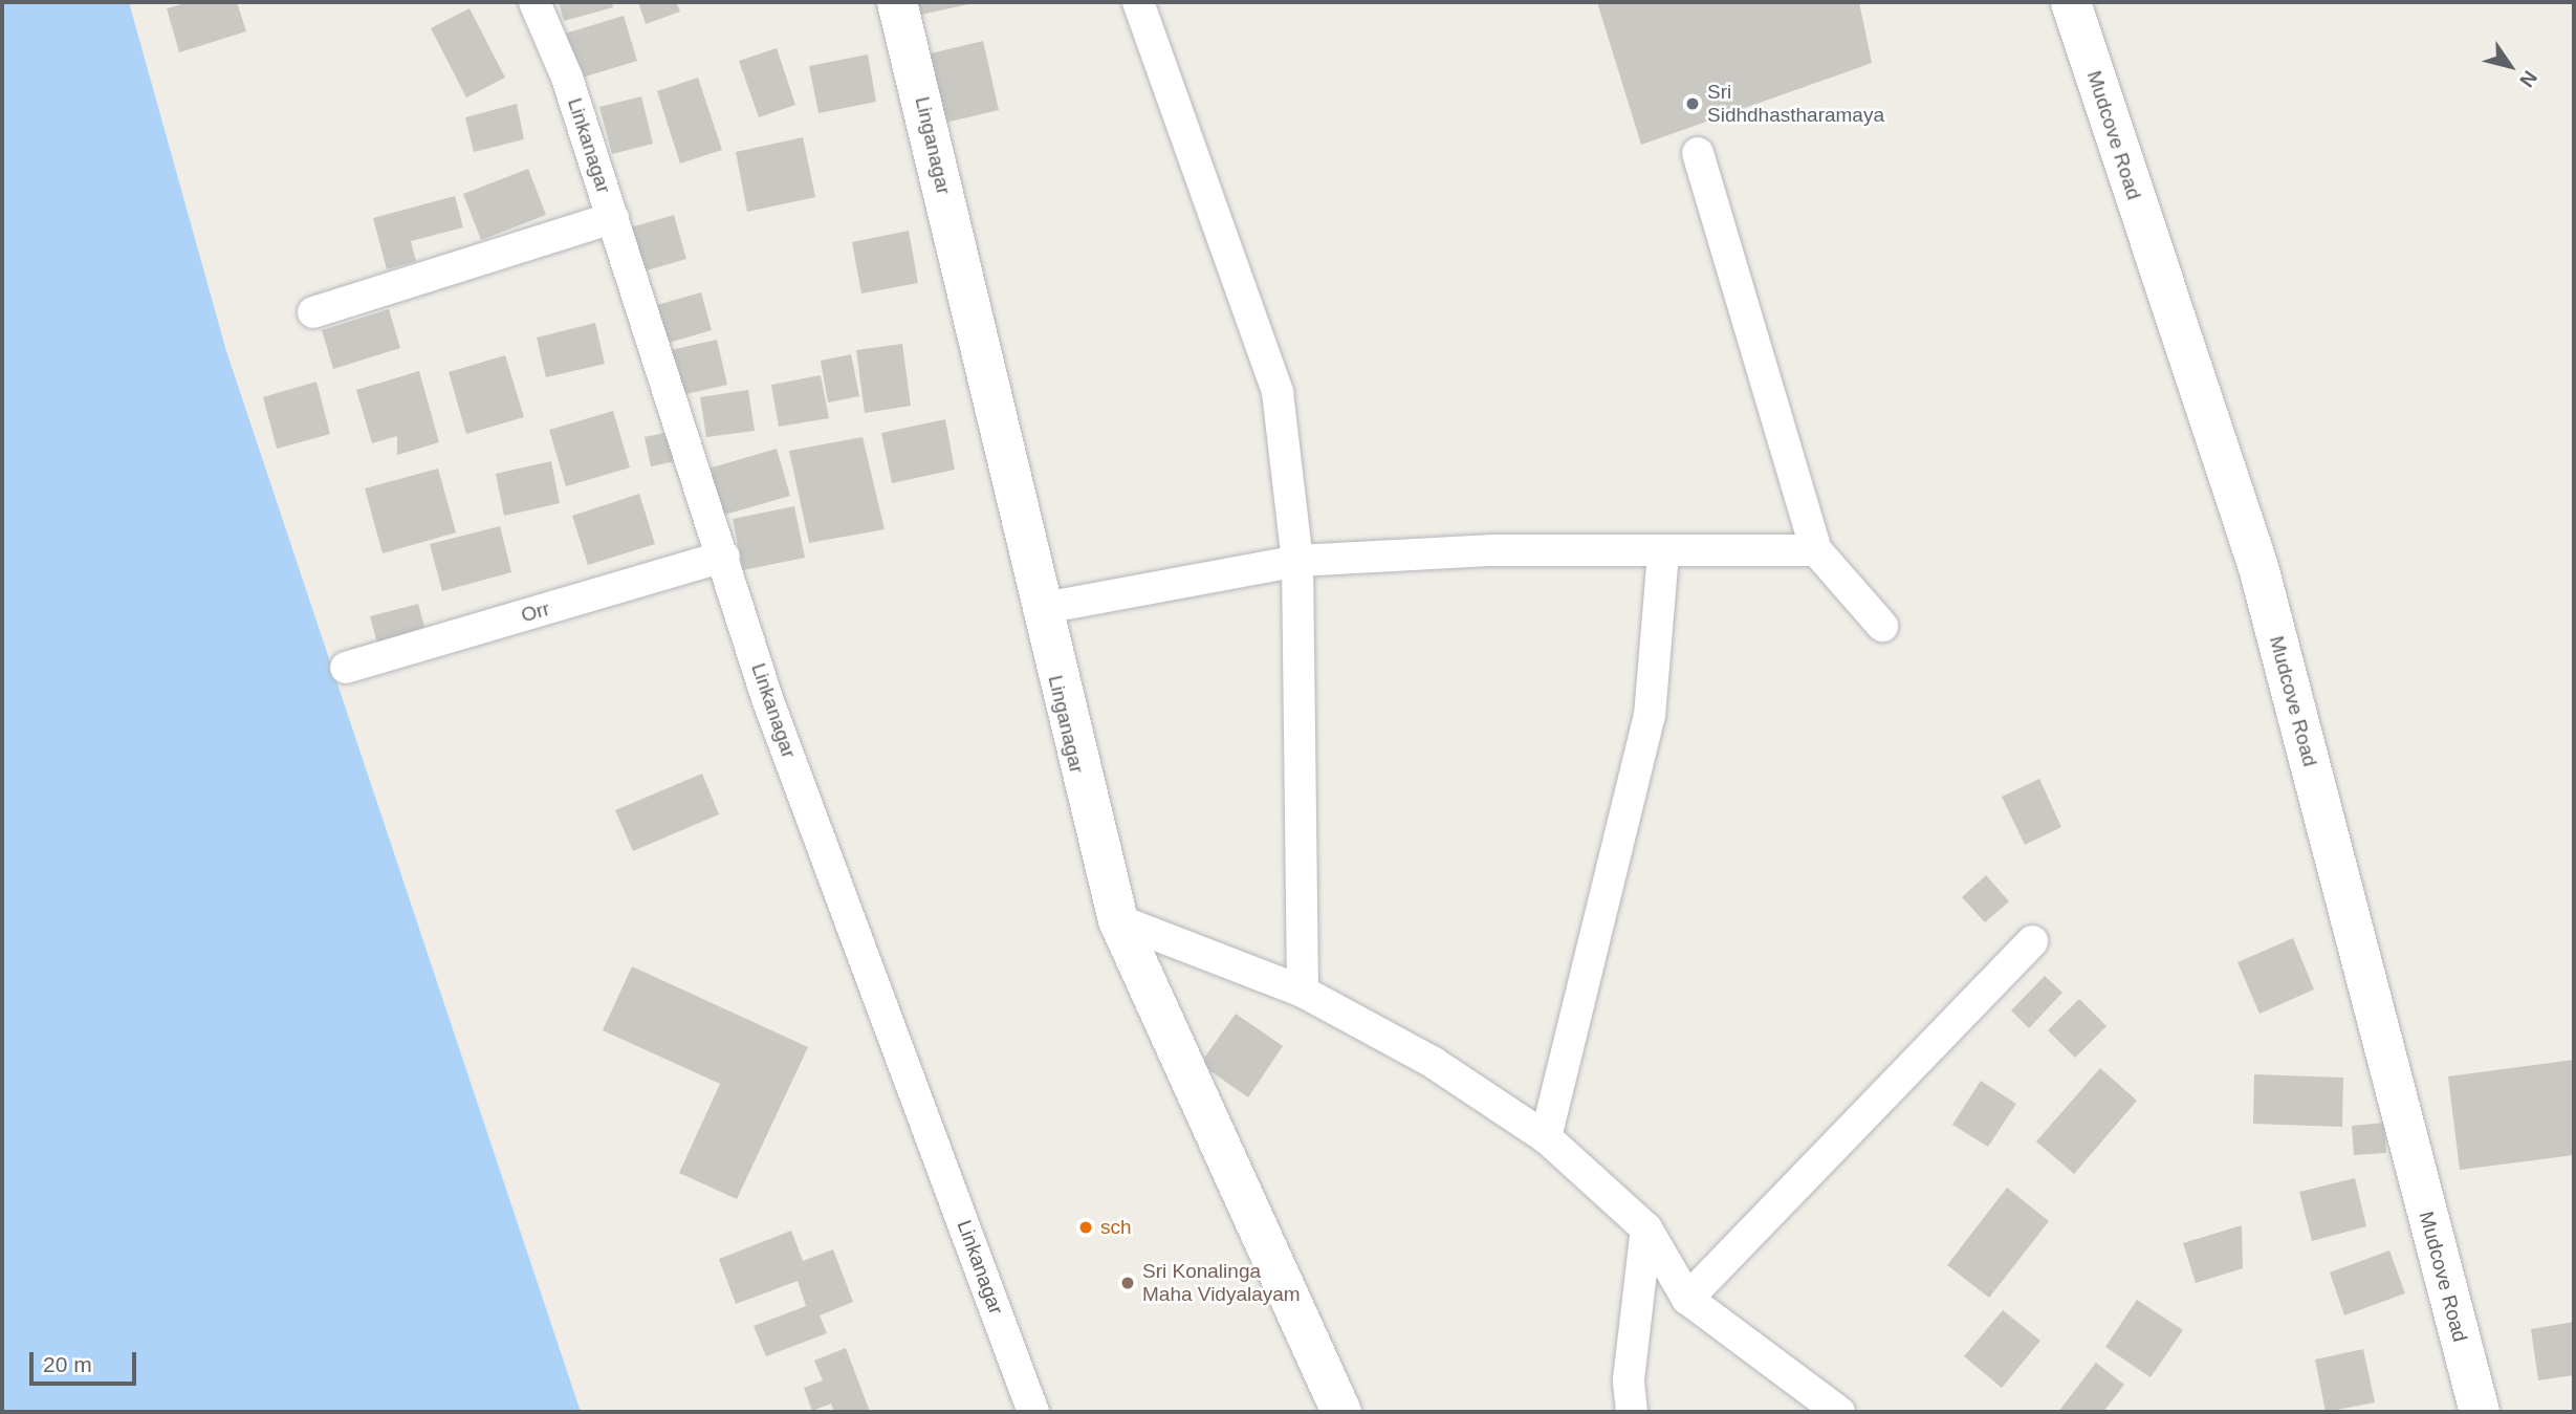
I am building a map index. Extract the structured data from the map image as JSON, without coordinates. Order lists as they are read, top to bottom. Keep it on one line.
{"streets":{"street":["Mudcove Road","Linkanagar","Linganagar","Orr"]},"crossings":[["Linkanagar","Orr"]],"places":["Sri Sidhdhastharamaya","sch","Sri Konalinga Maha Vidyalayam"],"scale_bar":"20 m","north":"bottom right"}
